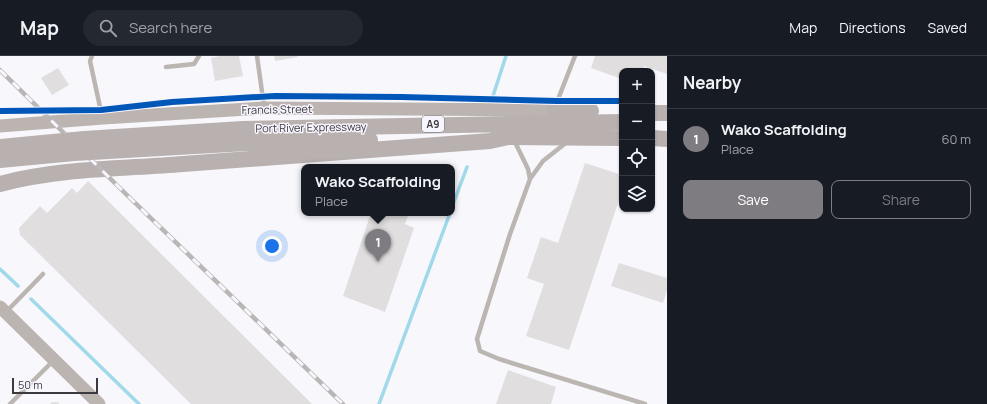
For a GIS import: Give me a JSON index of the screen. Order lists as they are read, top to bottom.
{
  "streets": {
    "highway": ["A9", "Port River Expressway"],
    "main road": ["Francis Street"]
  },
  "scale_bar": "50 m",
  "page": {
    "header": "Map",
    "search": "Search here",
    "nav": ["Map", "Directions", "Saved"],
    "heading": "Nearby",
    "map_buttons": ["+", "−"],
    "list": [
      {
        "mark": "1",
        "name": "Wako Scaffolding",
        "note": "Place",
        "value": "60 m"
      }
    ],
    "popup": ["Wako Scaffolding", "Place"],
    "buttons": ["Save", "Share"],
    "pins": "1",
    "scale": "50 m"
  }
}
